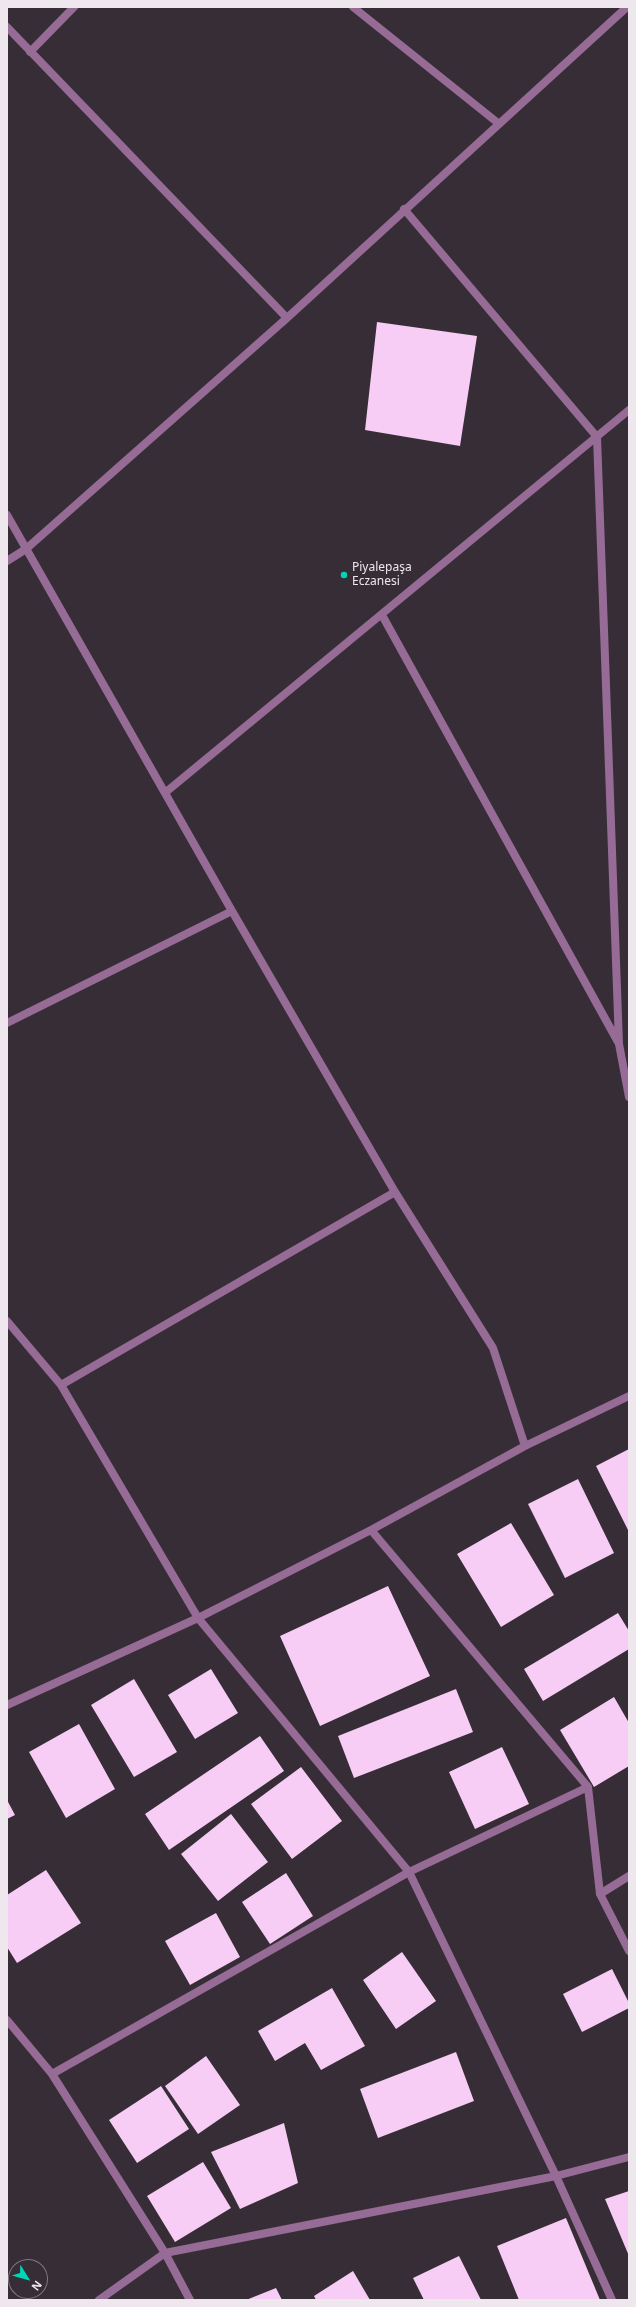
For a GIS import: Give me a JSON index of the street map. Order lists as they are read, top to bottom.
{
  "places": ["Piyalepaşa Eczanesi"],
  "north": "bottom right"
}
